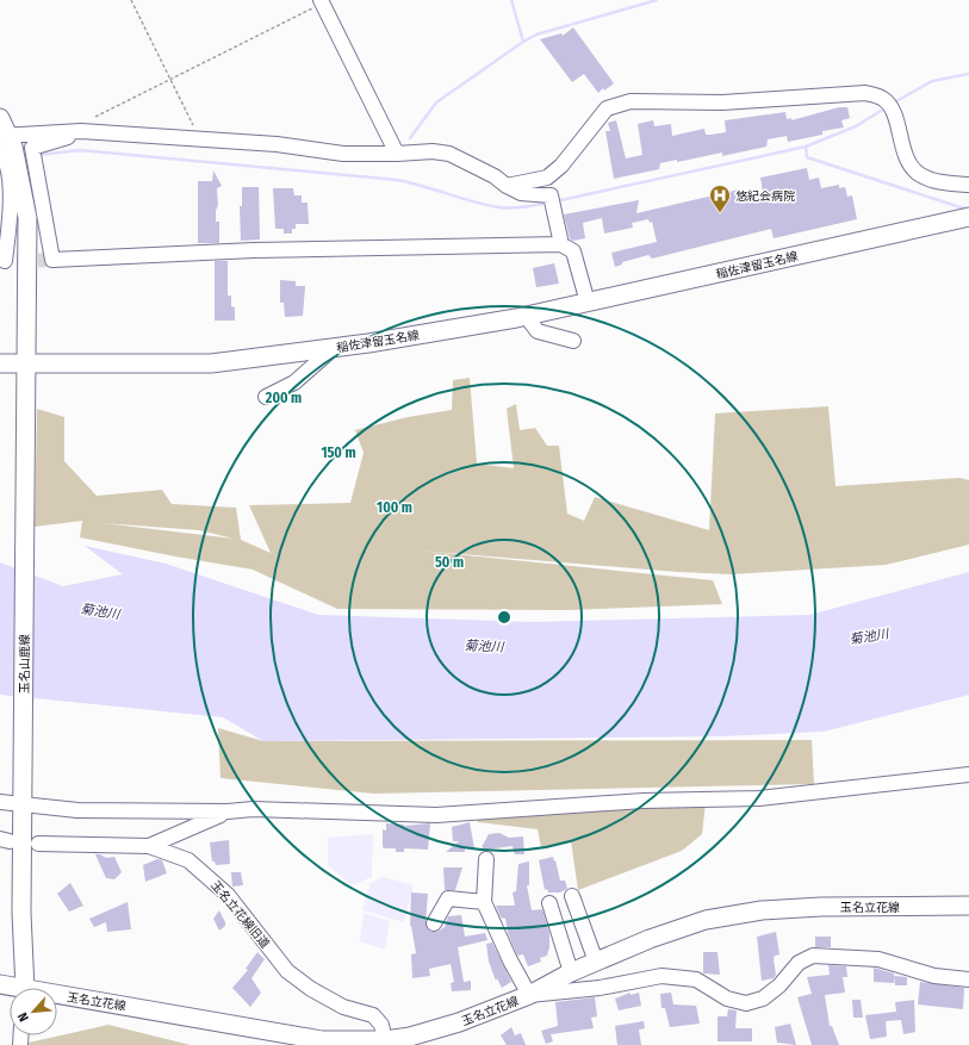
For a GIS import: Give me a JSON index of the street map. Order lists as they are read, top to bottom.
{
  "streets": {
    "main road": ["稲佐津留玉名線", "玉名山鹿線", "玉名立花線"],
    "street": ["玉名立花線旧道"]
  },
  "crossings": [
    ["稲佐津留玉名線", "玉名山鹿線"],
    ["玉名立花線", "玉名立花線旧道"]
  ],
  "water": ["菊池川"],
  "places": {
    "hospital": ["悠紀会病院"]
  },
  "north": "bottom left",
  "rings": [
    "200 m",
    "150 m",
    "100 m",
    "50 m"
  ]
}
